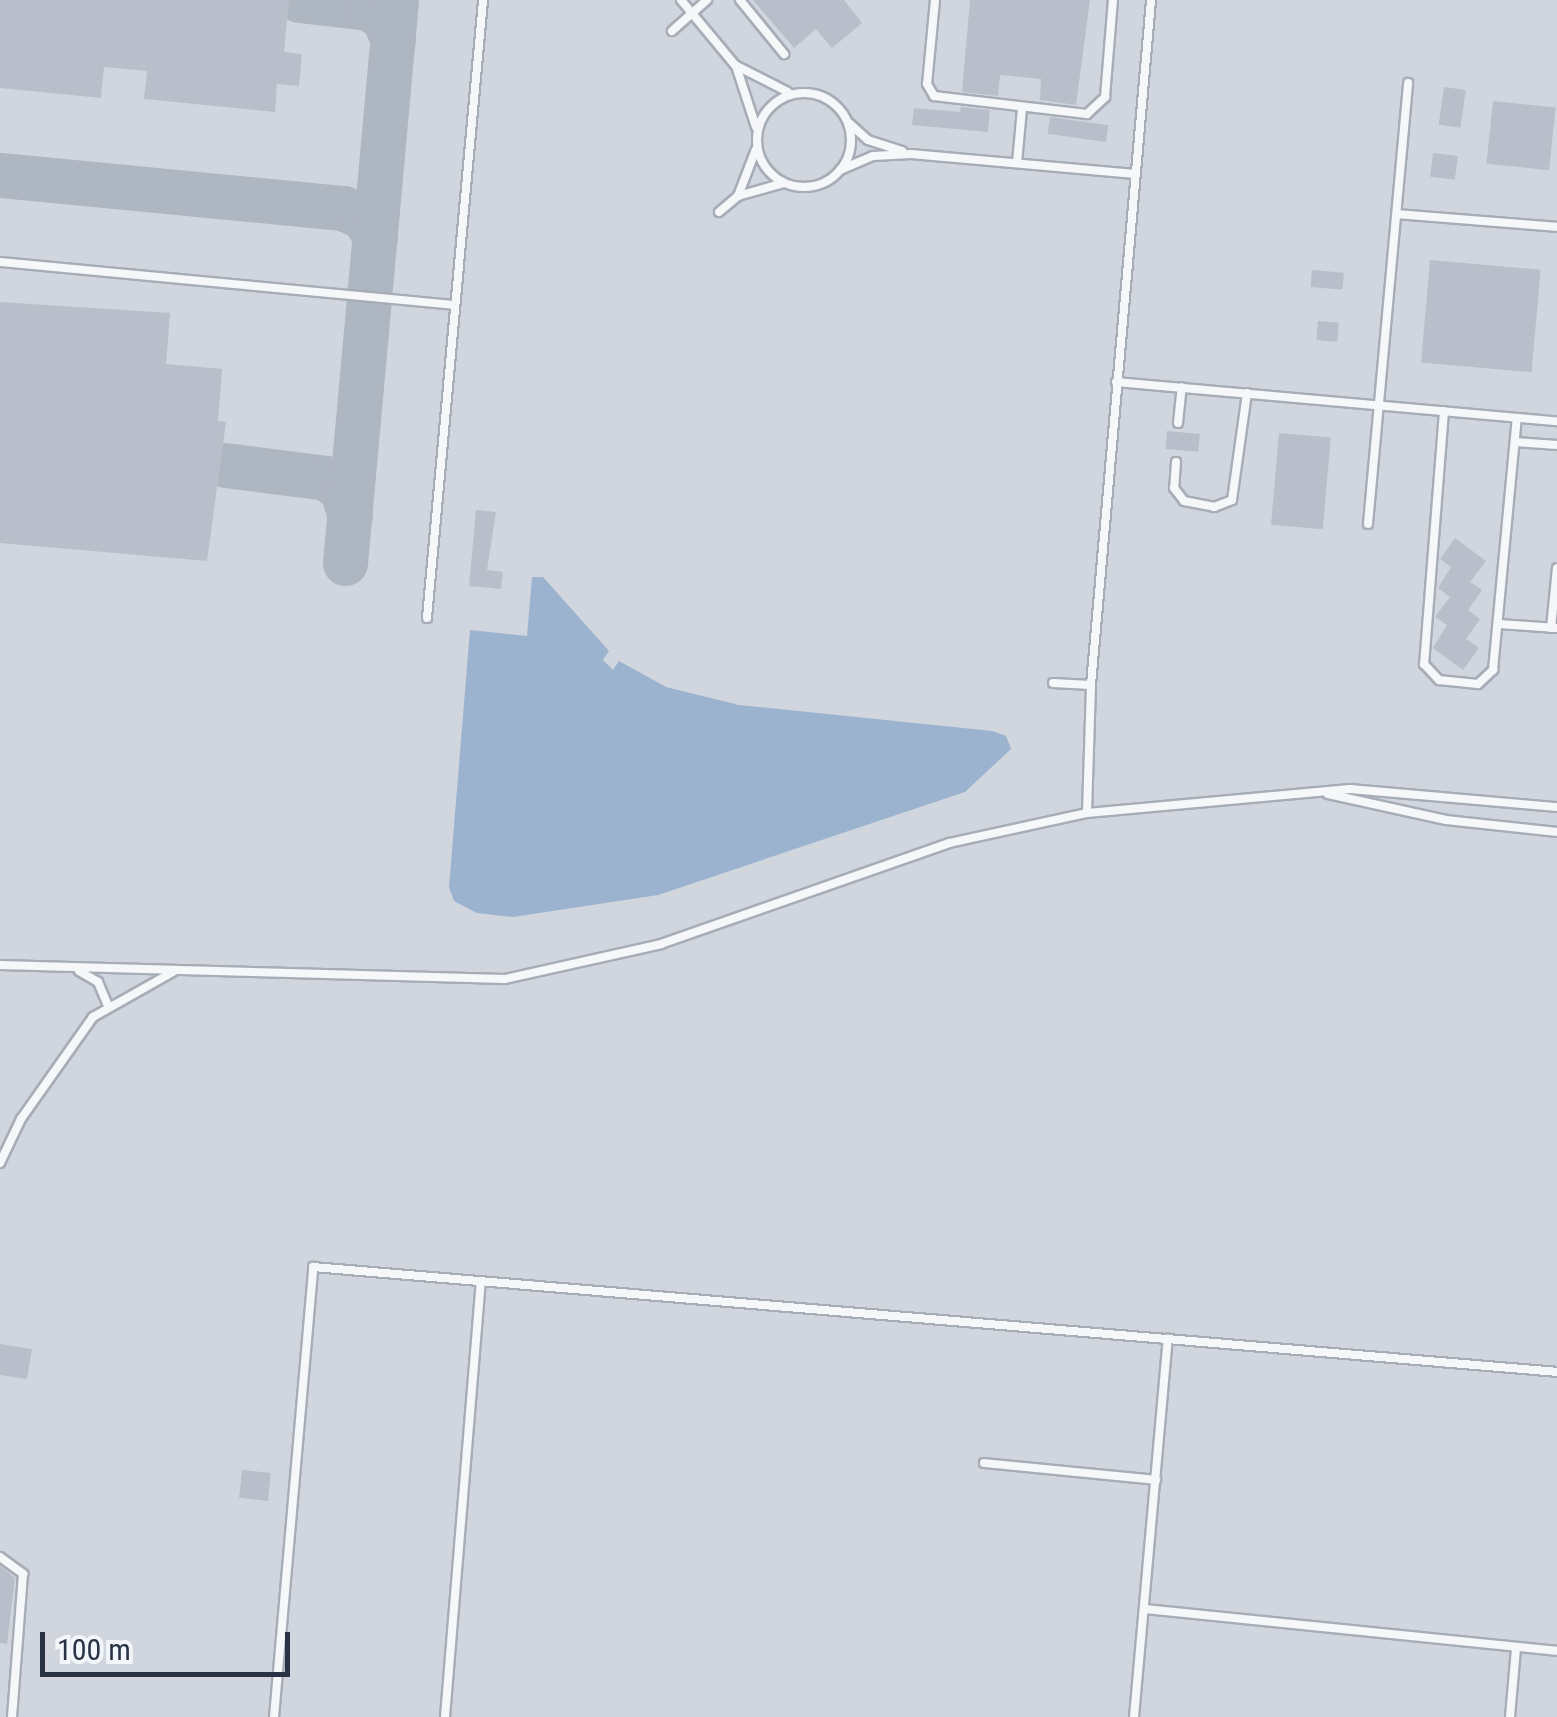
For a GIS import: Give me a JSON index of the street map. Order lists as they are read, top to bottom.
{
  "scale_bar": "100 m"
}
